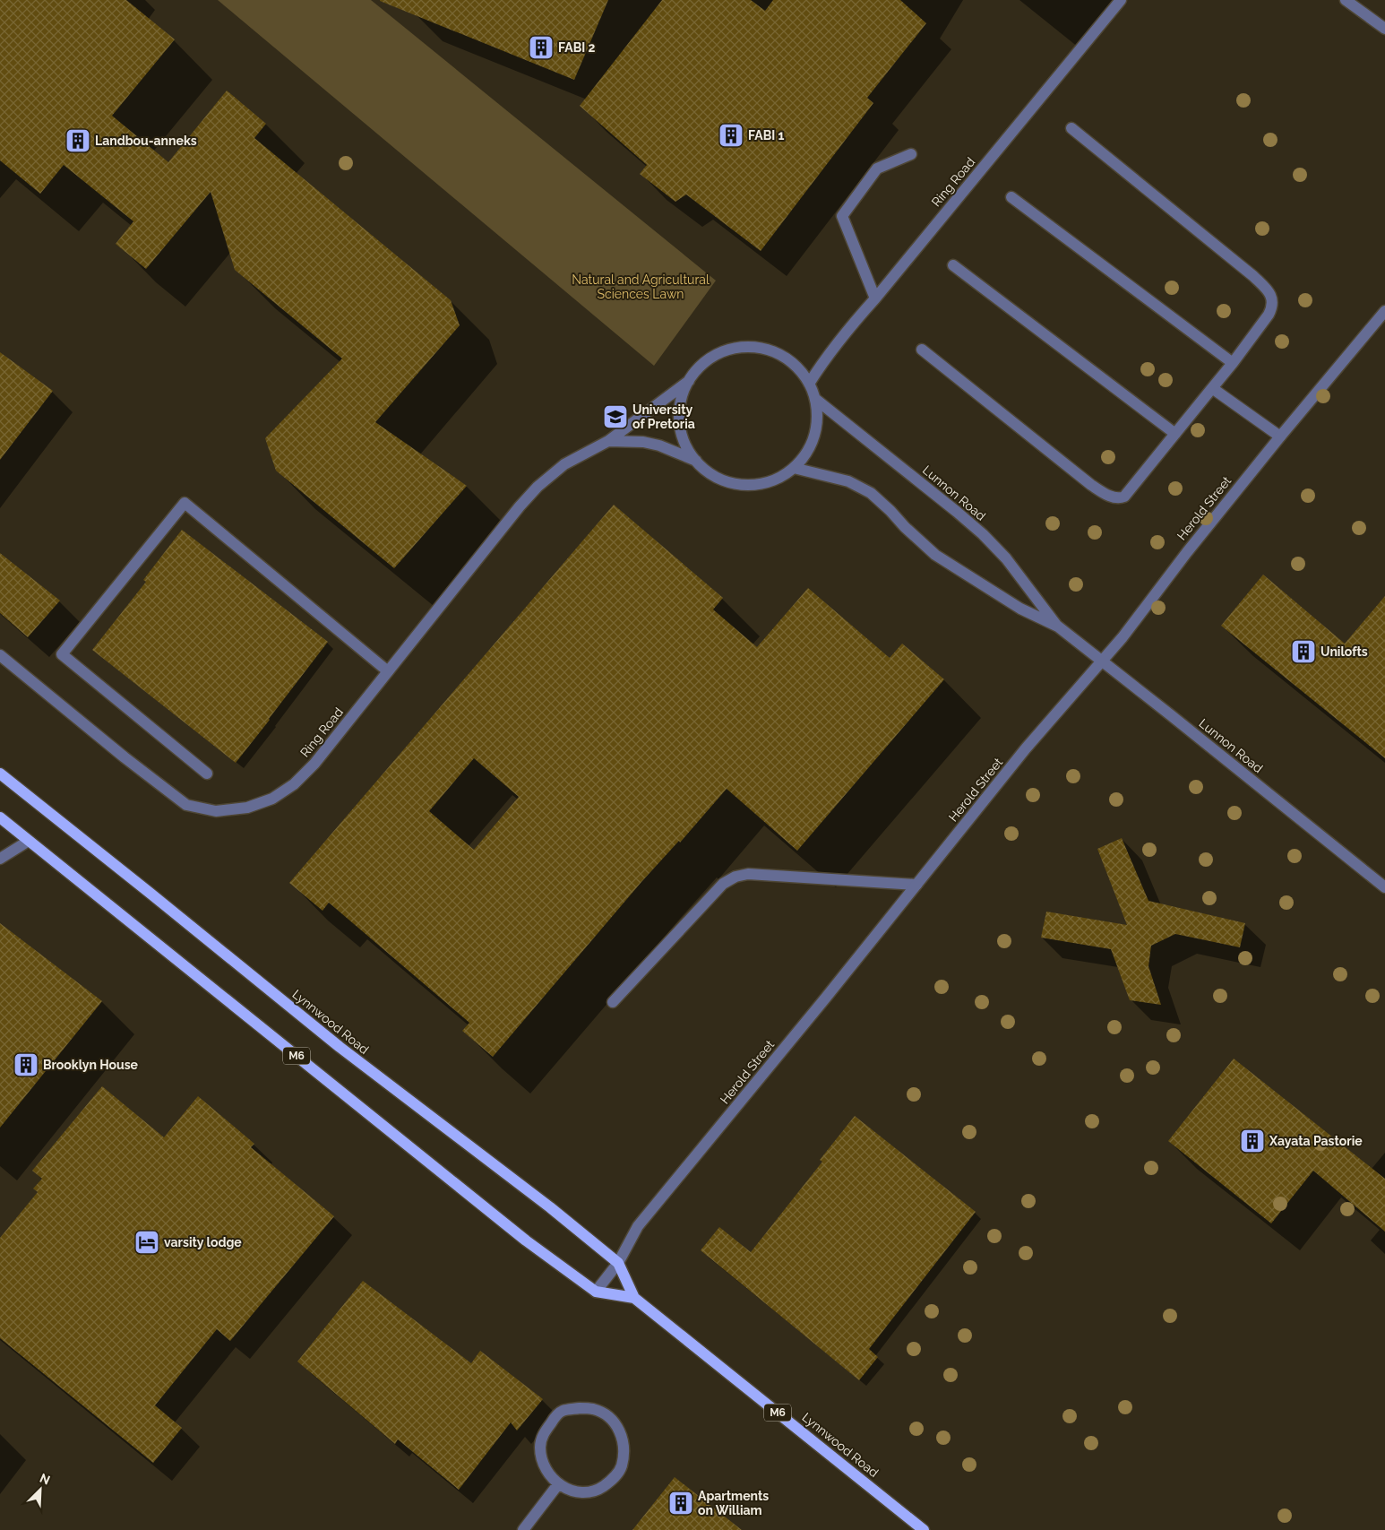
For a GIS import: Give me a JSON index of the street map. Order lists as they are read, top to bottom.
{
  "streets": {
    "main road": ["Lynnwood Road", "M6"],
    "street": ["Ring Road", "Lunnon Road", "Herold Street"]
  },
  "crossings": [
    ["Ring Road", "Lunnon Road"],
    ["Lunnon Road", "Herold Street"],
    ["Herold Street", "Lynnwood Road"]
  ],
  "parks": ["Natural and Agricultural Sciences Lawn"],
  "places": {
    "building": [
      "FABI 2",
      "FABI 1",
      "Landbou-anneks",
      "Unilofts",
      "Brooklyn House",
      "Xayata Pastorie",
      "Apartments on William"
    ],
    "school or university": ["University of Pretoria"],
    "hotel": ["varsity lodge"]
  },
  "north": "top right"
}
